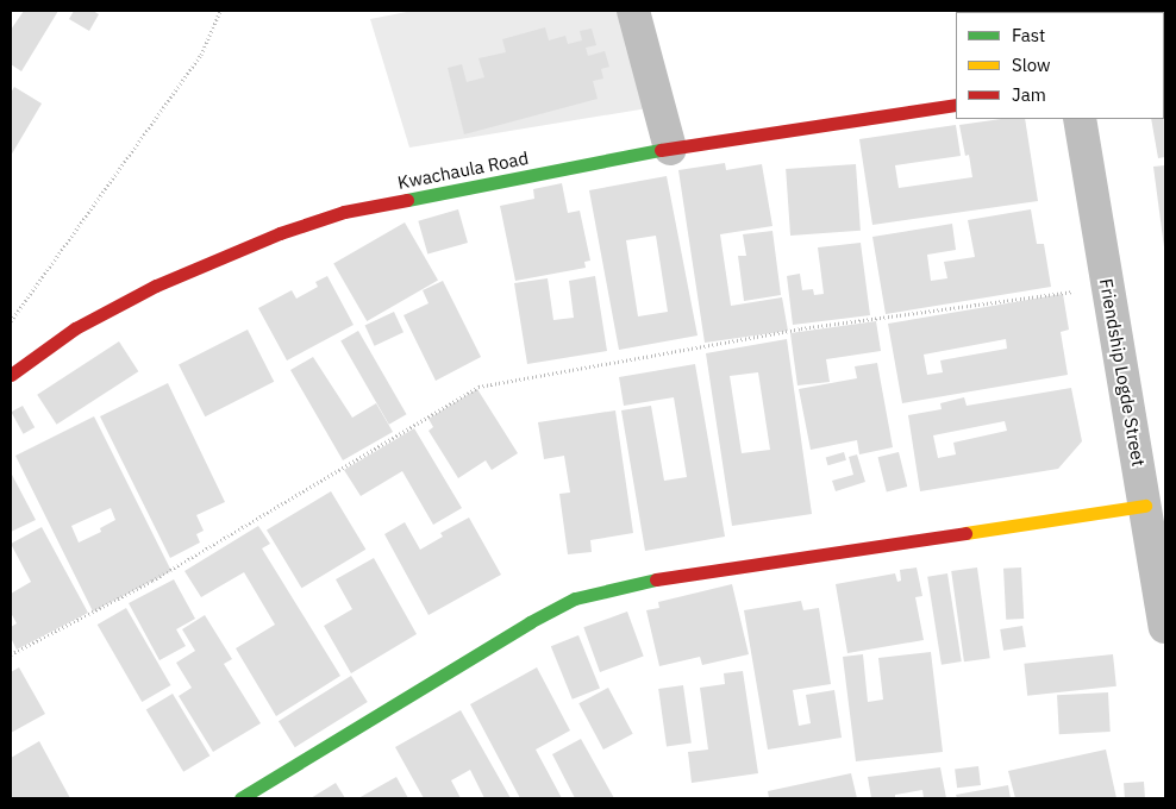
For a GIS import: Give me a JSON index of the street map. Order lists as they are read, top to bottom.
{
  "streets": {
    "street": ["Kwachaula Road", "Friendship Logde Street"]
  },
  "legend": ["Fast", "Slow", "Jam"]
}
